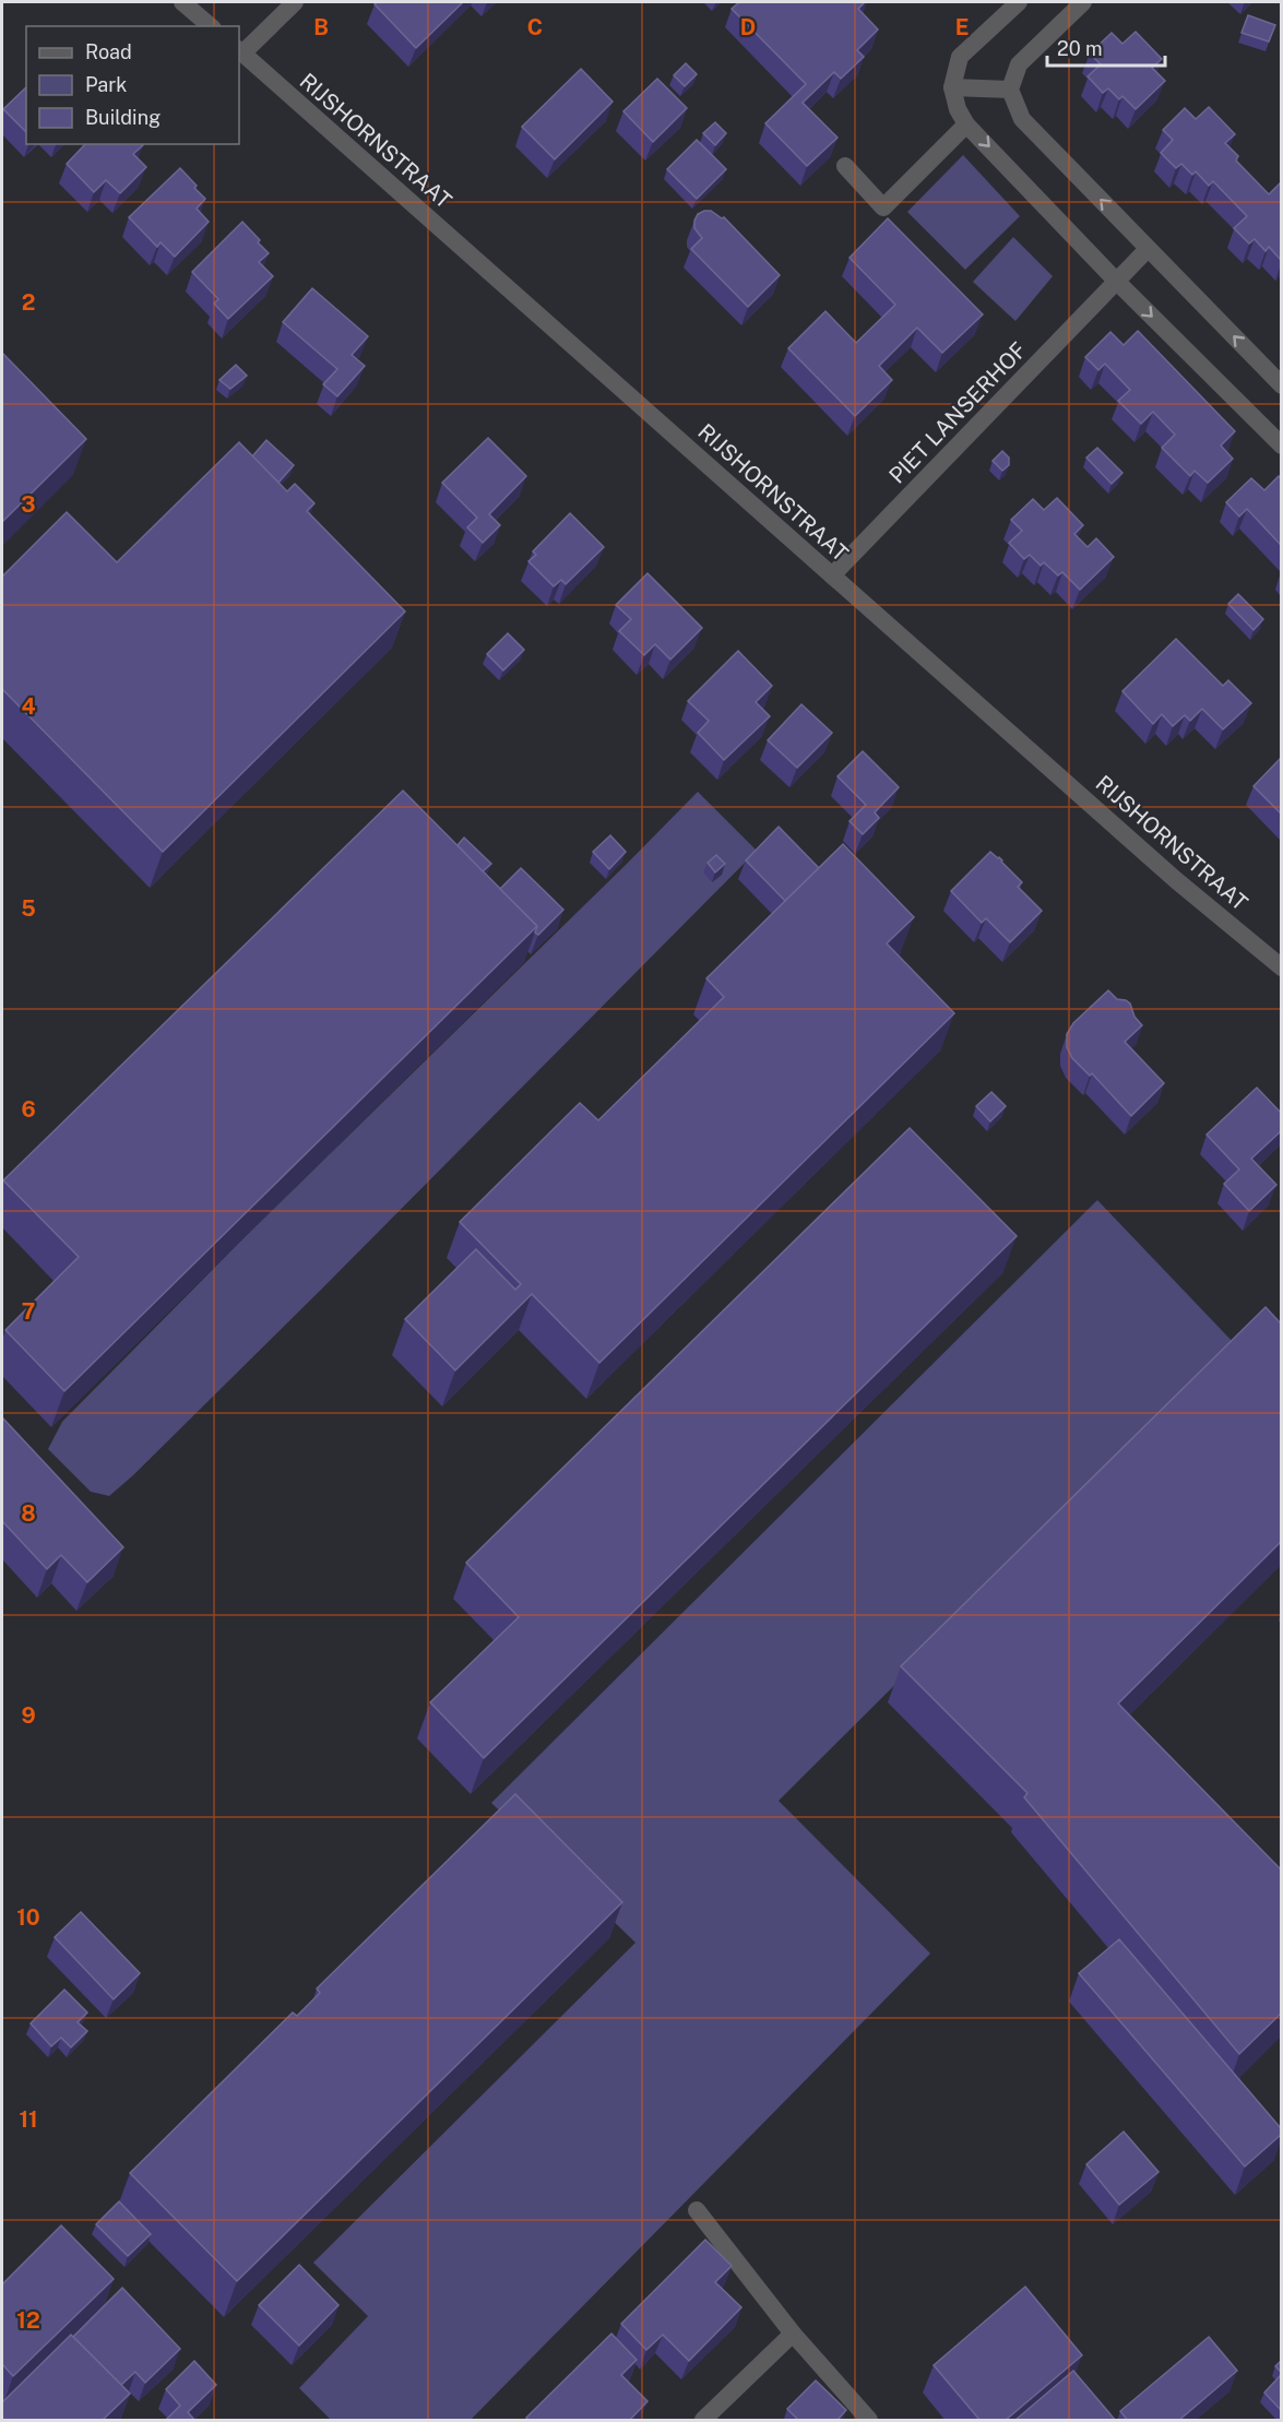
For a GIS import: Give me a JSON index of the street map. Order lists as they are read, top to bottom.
{
  "streets": {
    "street": ["RIJSHORNSTRAAT", "PIET LANSERHOF"]
  },
  "crossings": [
    ["RIJSHORNSTRAAT", "PIET LANSERHOF"]
  ],
  "legend": ["Road", "Park", "Building"],
  "scale_bar": "20 m",
  "grid": {
    "columns": [
      "B",
      "C",
      "D",
      "E"
    ],
    "rows": [
      "2",
      "3",
      "4",
      "5",
      "6",
      "7",
      "8",
      "9",
      "10",
      "11",
      "12"
    ]
  }
}
